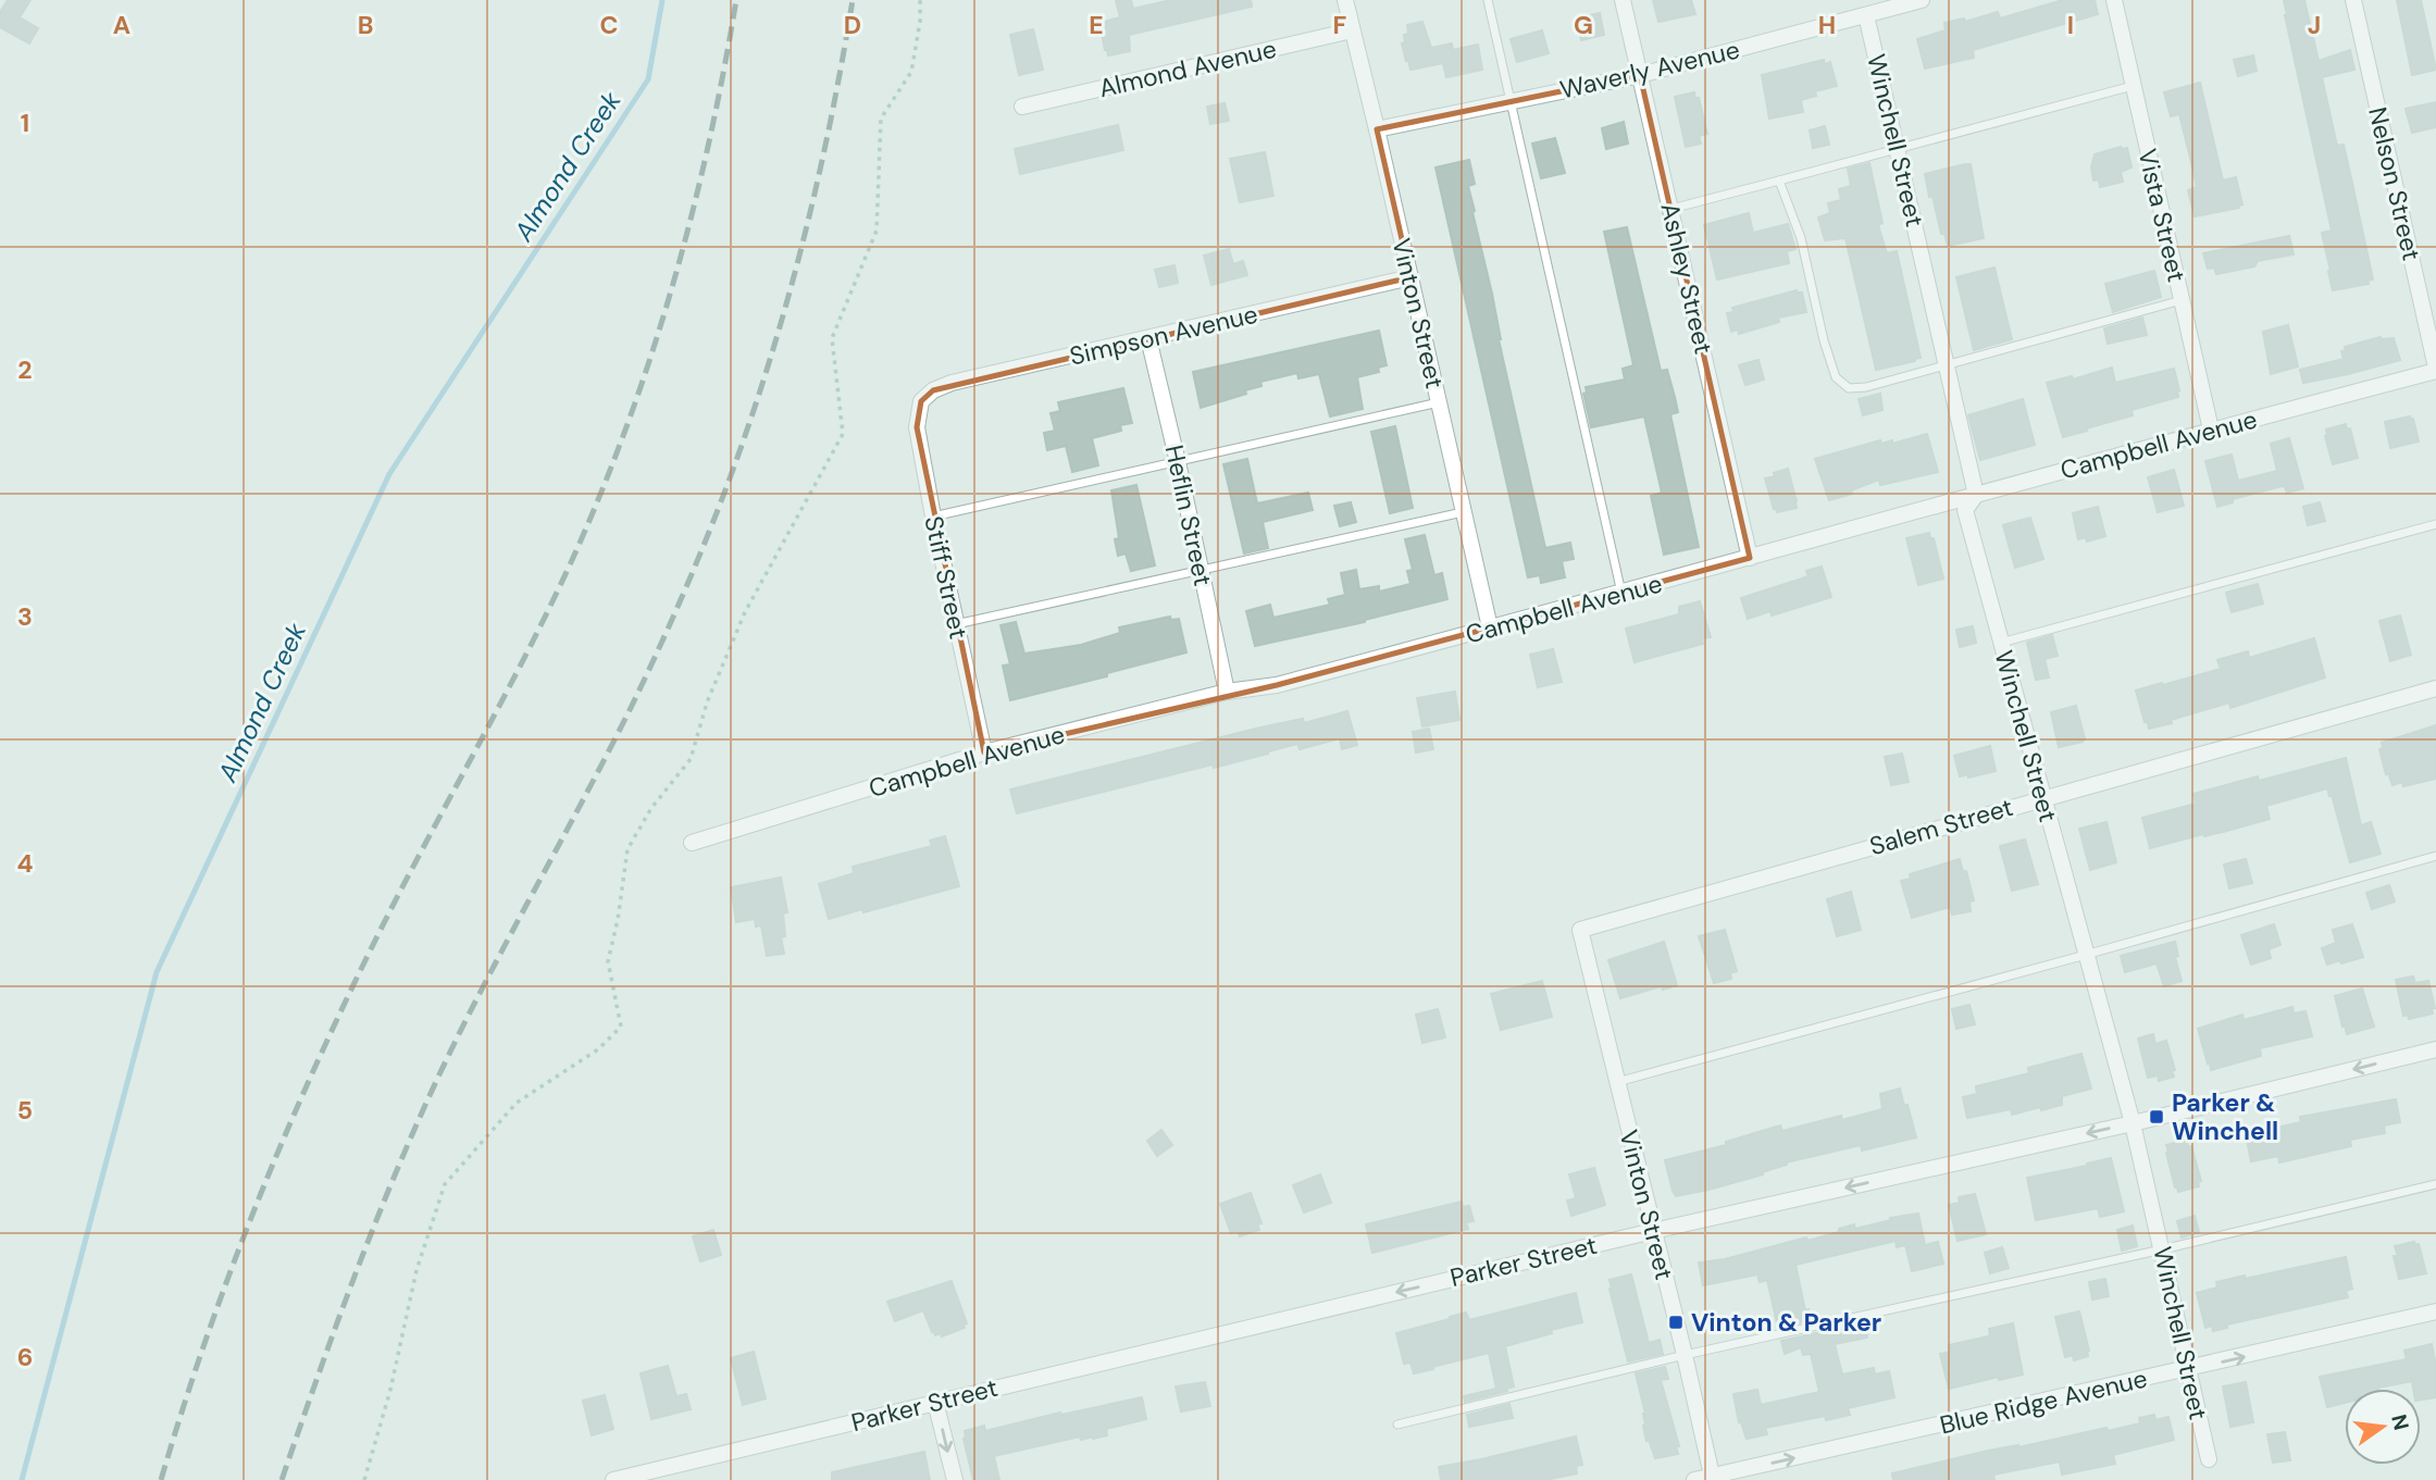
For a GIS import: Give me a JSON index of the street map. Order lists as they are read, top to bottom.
{
  "streets": {
    "street": [
      "Almond Avenue",
      "Waverly Avenue",
      "Winchell Street",
      "Nelson Street",
      "Vista Street",
      "Ashley Street",
      "Vinton Street",
      "Simpson Avenue",
      "Campbell Avenue",
      "Heflin Street",
      "Stiff Street",
      "Salem Street",
      "Parker Street",
      "Blue Ridge Avenue"
    ]
  },
  "crossings": [
    ["Almond Avenue", "Vinton Street"],
    ["Waverly Avenue", "Winchell Street"],
    ["Waverly Avenue", "Ashley Street"],
    ["Waverly Avenue", "Vinton Street"],
    ["Winchell Street", "Campbell Avenue"],
    ["Winchell Street", "Salem Street"],
    ["Winchell Street", "Parker Street"],
    ["Winchell Street", "Blue Ridge Avenue"],
    ["Nelson Street", "Campbell Avenue"],
    ["Vista Street", "Campbell Avenue"],
    ["Ashley Street", "Campbell Avenue"],
    ["Vinton Street", "Simpson Avenue"],
    ["Vinton Street", "Campbell Avenue"],
    ["Vinton Street", "Salem Street"],
    ["Vinton Street", "Parker Street"],
    ["Vinton Street", "Blue Ridge Avenue"],
    ["Simpson Avenue", "Heflin Street"],
    ["Simpson Avenue", "Stiff Street"],
    ["Campbell Avenue", "Heflin Street"],
    ["Campbell Avenue", "Stiff Street"]
  ],
  "one_way": ["Parker Street", "Blue Ridge Avenue"],
  "water": ["Almond Creek"],
  "places": {
    "transit": ["Parker & Winchell", "Vinton & Parker"]
  },
  "north": "right",
  "grid": {
    "columns": [
      "A",
      "B",
      "C",
      "D",
      "E",
      "F",
      "G",
      "H",
      "I",
      "J"
    ],
    "rows": [
      "1",
      "2",
      "3",
      "4",
      "5",
      "6"
    ]
  }
}
